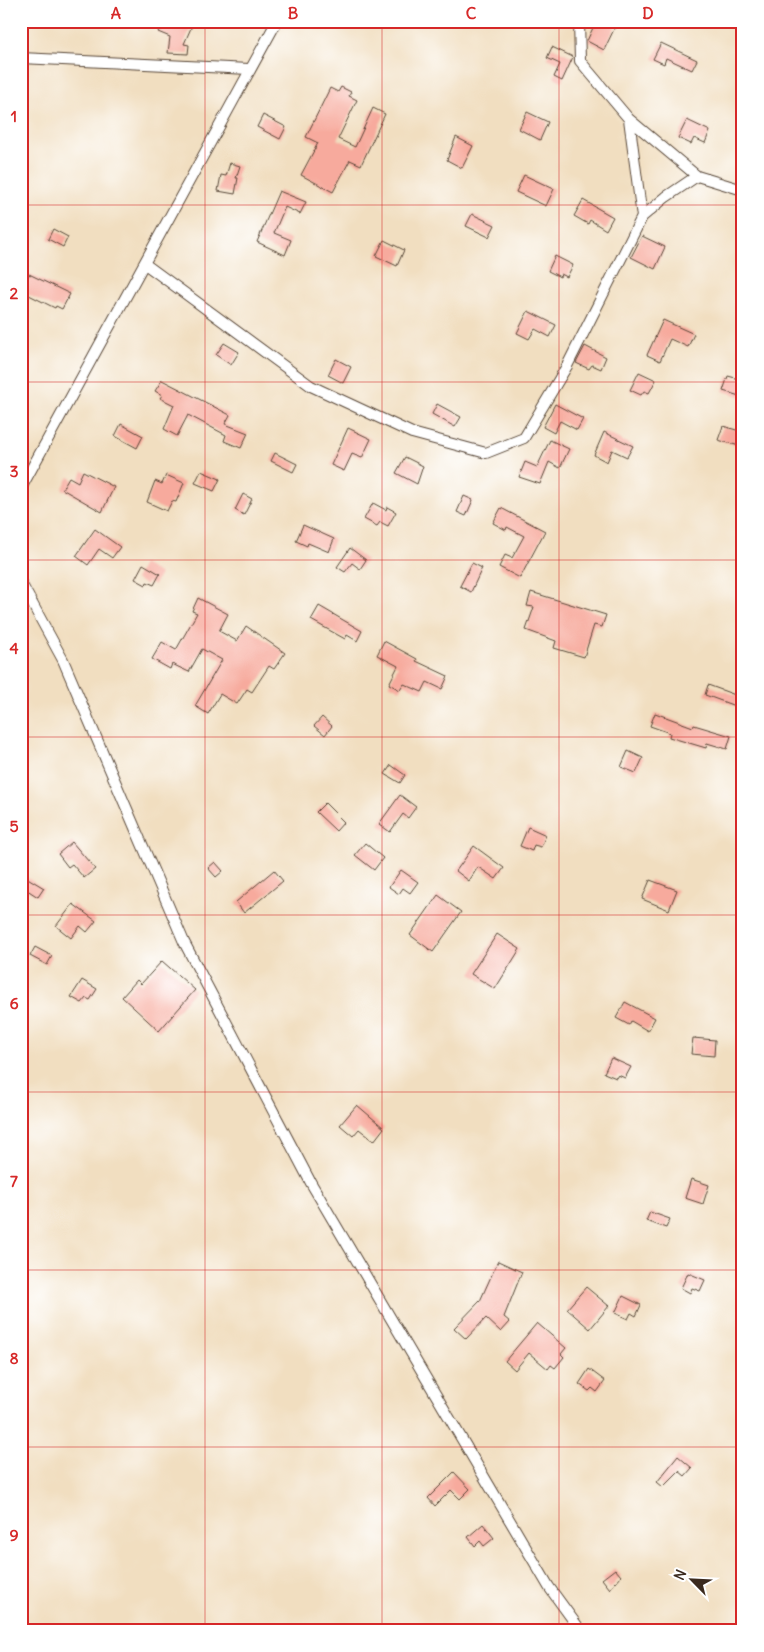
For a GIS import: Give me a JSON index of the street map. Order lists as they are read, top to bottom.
{
  "north": "top left",
  "grid": {
    "columns": [
      "A",
      "B",
      "C",
      "D"
    ],
    "rows": [
      "1",
      "2",
      "3",
      "4",
      "5",
      "6",
      "7",
      "8",
      "9"
    ]
  }
}
